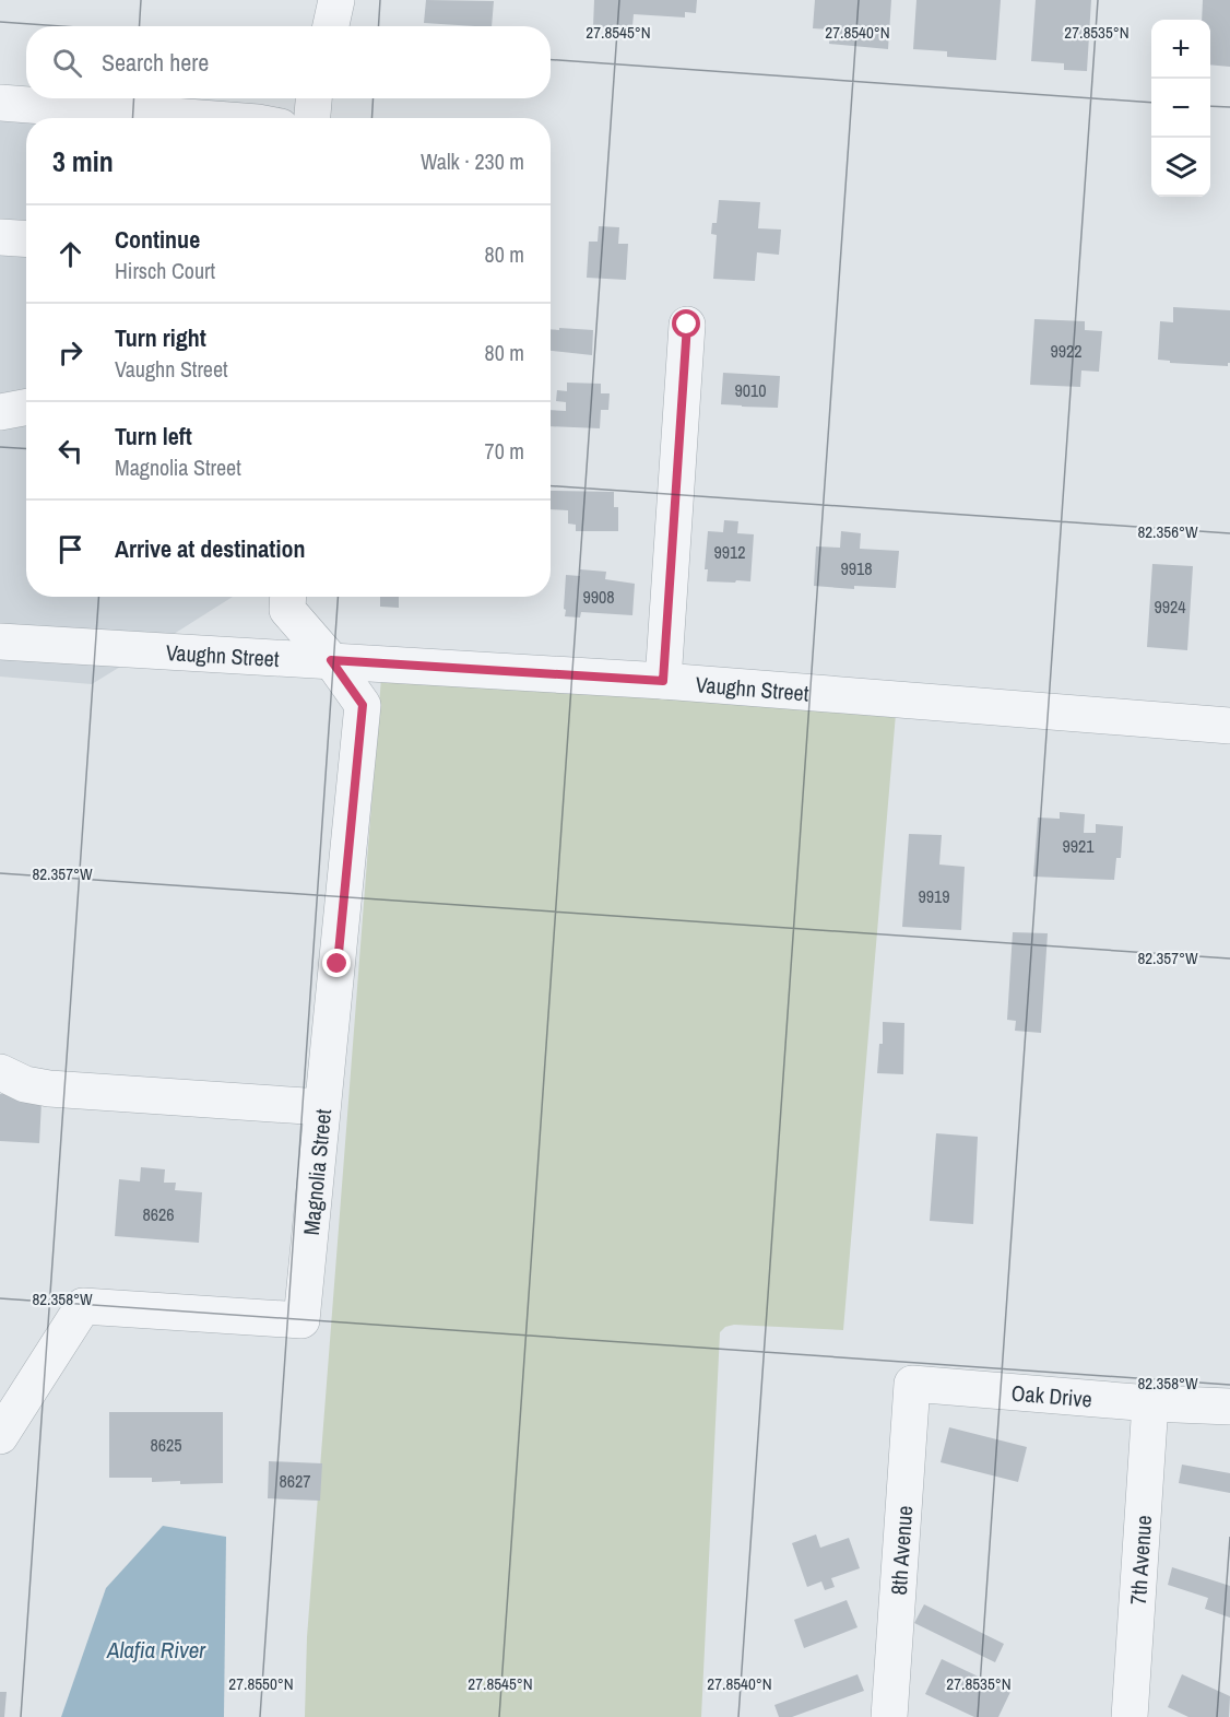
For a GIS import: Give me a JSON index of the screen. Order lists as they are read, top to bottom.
{
  "streets": {
    "street": [
      "Vaughn Street",
      "Magnolia Street",
      "Oak Drive",
      "8th Avenue",
      "7th Avenue"
    ]
  },
  "crossings": [
    ["Vaughn Street", "Magnolia Street"],
    ["Oak Drive", "8th Avenue"],
    ["Oak Drive", "7th Avenue"]
  ],
  "water": ["Alafia River"],
  "house_numbers": [
    "9922",
    "9010",
    "9912",
    "9918",
    "9908",
    "9924",
    "9921",
    "9919",
    "8626",
    "8625",
    "8627"
  ],
  "page": {
    "map_buttons": ["+", "−"],
    "search": "Search here",
    "heading": ["3 min", "Walk · 230 m"],
    "list": [
      ["Continue", "Hirsch Court", "80 m"],
      ["Turn right", "Vaughn Street", "80 m"],
      ["Turn left", "Magnolia Street", "70 m"],
      "Arrive at destination"
    ]
  },
  "coordinates": [
    "27.8545°N",
    "27.8540°N",
    "27.8535°N",
    "82.356°W",
    "82.357°W",
    "82.358°W",
    "27.8550°N"
  ]
}
